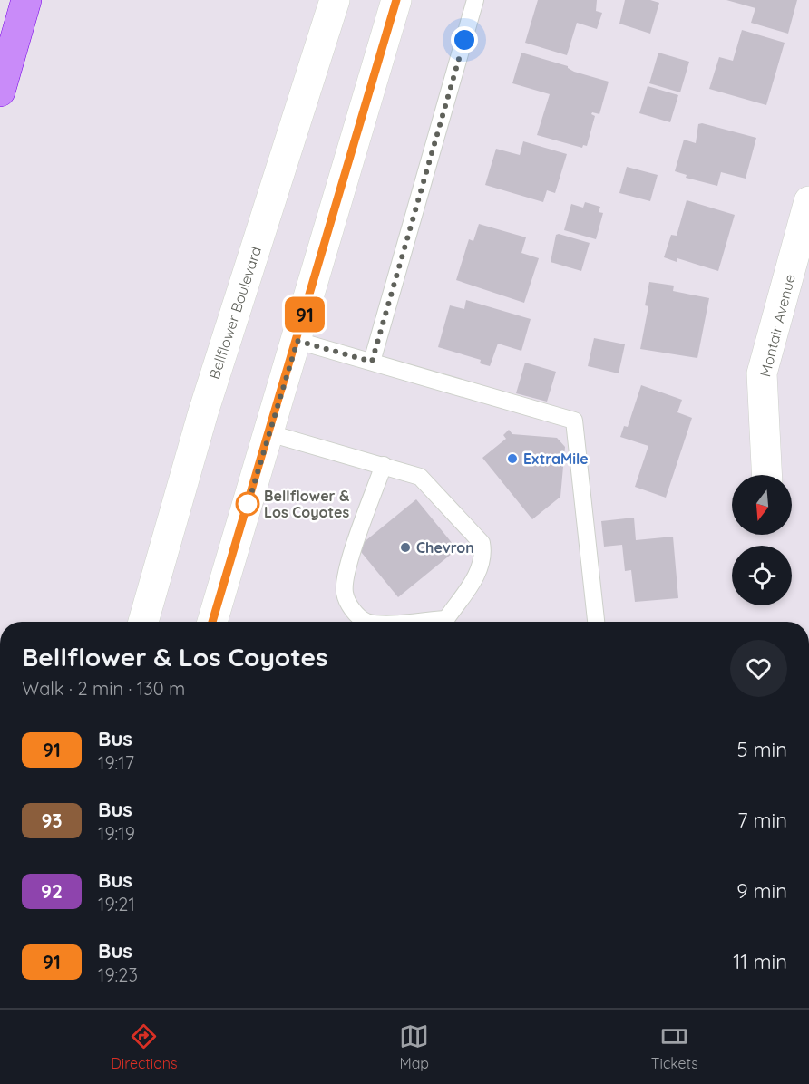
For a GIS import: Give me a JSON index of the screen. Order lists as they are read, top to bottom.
{
  "streets": {
    "main road": ["Bellflower Boulevard", "Montair Avenue"]
  },
  "places": ["ExtraMile", "Bellflower & Los Coyotes", "Chevron"],
  "lines": ["bus line 91"],
  "north": "bottom",
  "page": {
    "on_map": "91",
    "heading": ["Bellflower & Los Coyotes", "Walk · 2 min · 130 m"],
    "list": [
      {
        "mark": "91",
        "name": "Bus",
        "note": "19:17",
        "value": "5 min"
      },
      {
        "mark": "93",
        "name": "Bus",
        "note": "19:19",
        "value": "7 min"
      },
      {
        "mark": "92",
        "name": "Bus",
        "note": "19:21",
        "value": "9 min"
      },
      {
        "mark": "91",
        "name": "Bus",
        "note": "19:23",
        "value": "11 min"
      }
    ],
    "tabs": ["Directions", "Map", "Tickets"]
  }
}
